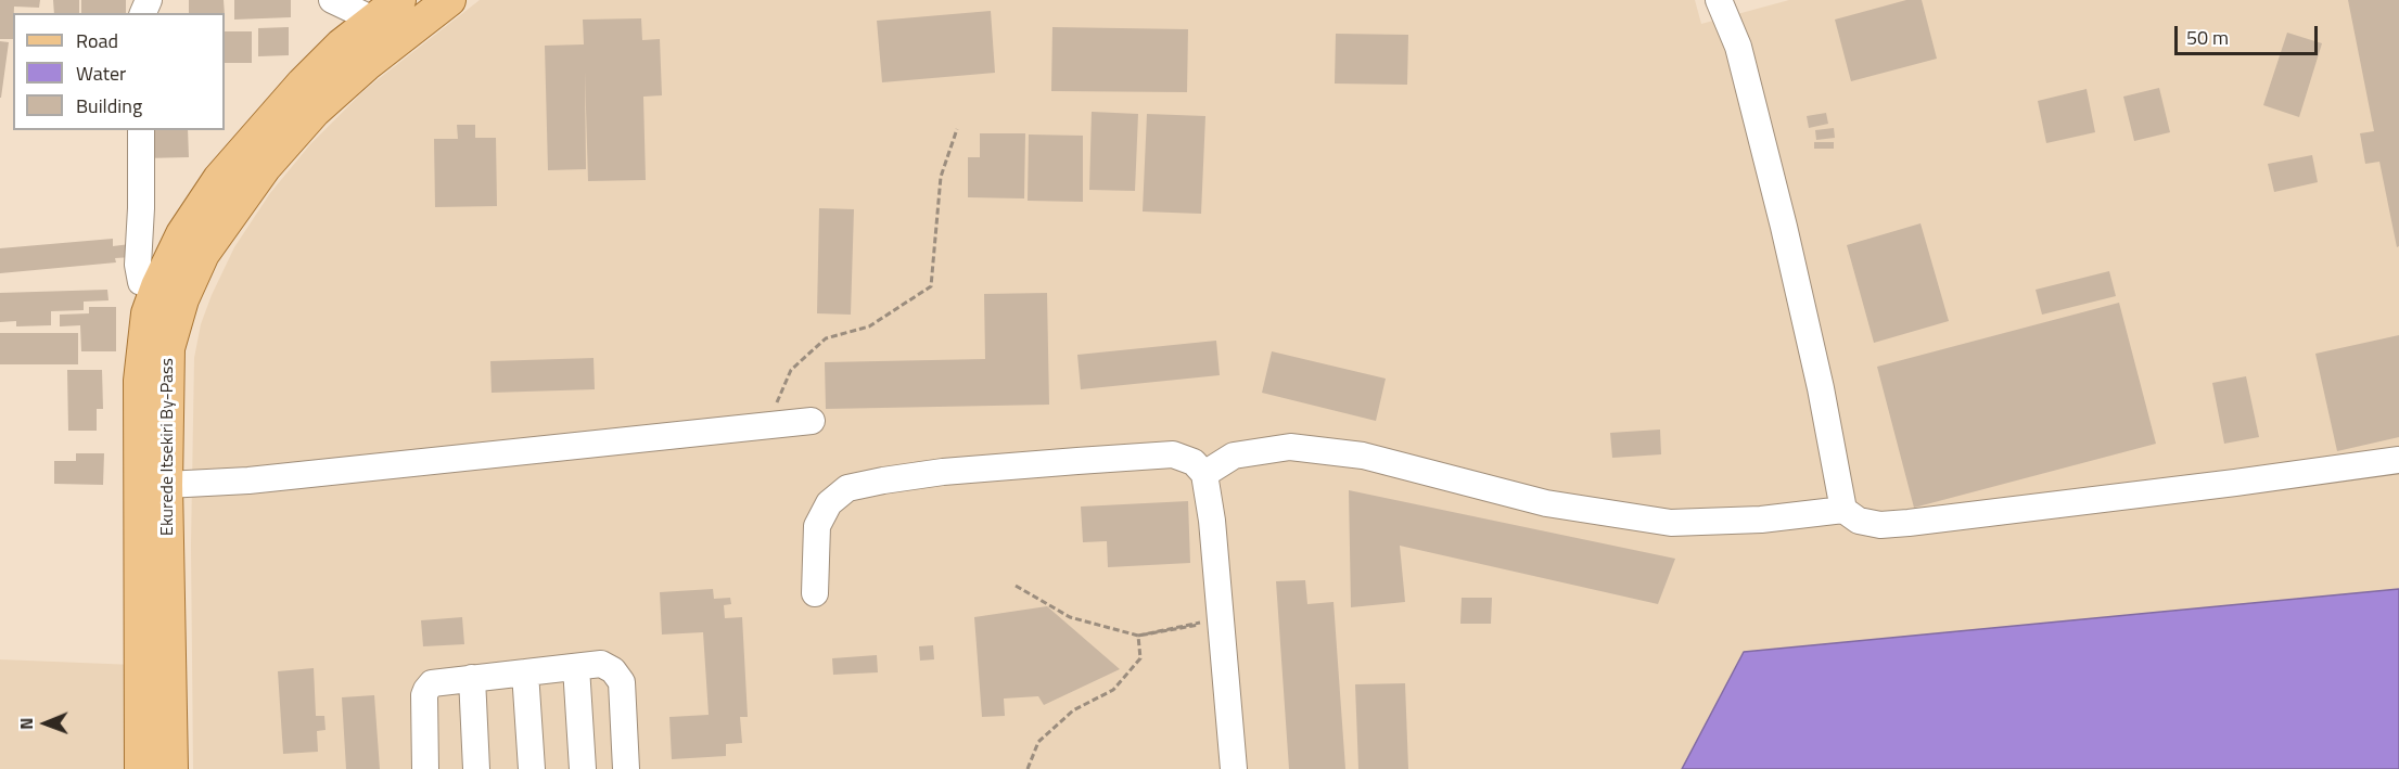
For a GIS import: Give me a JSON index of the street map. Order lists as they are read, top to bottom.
{
  "streets": {
    "main road": ["Ekurede Itsekiri By-Pass"]
  },
  "legend": ["Road", "Water", "Building"],
  "scale_bar": "50 m",
  "north": "left"
}
